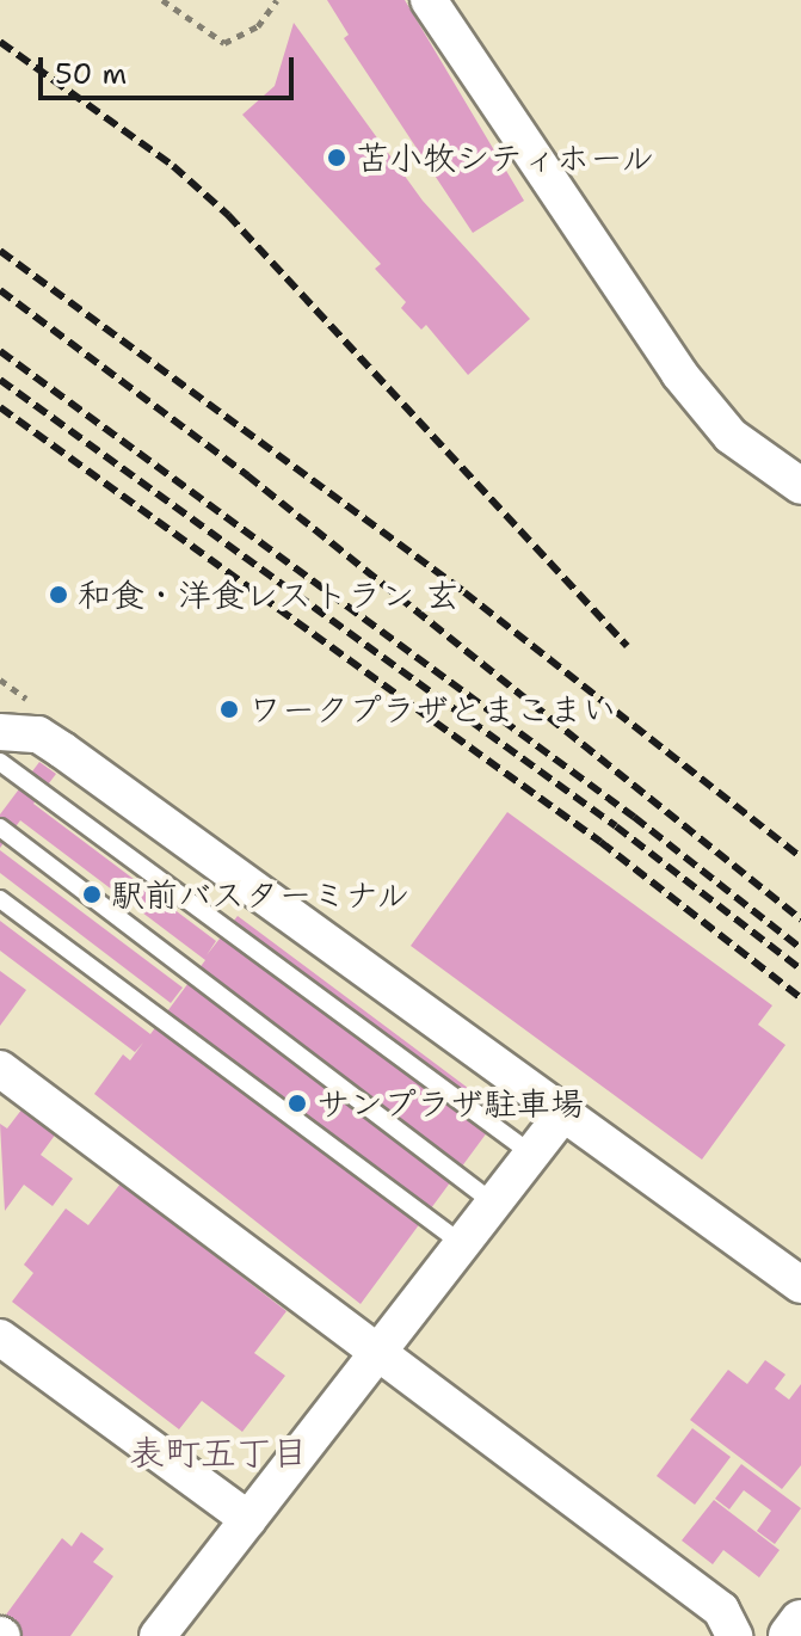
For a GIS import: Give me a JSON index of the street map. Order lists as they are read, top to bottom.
{
  "districts": ["表町五丁目"],
  "places": [
    "苫小牧シティホール",
    "和食・洋食レストラン 玄",
    "ワークプラザとまこまい",
    "駅前バスターミナル",
    "サンプラザ駐車場"
  ],
  "scale_bar": "50 m"
}
